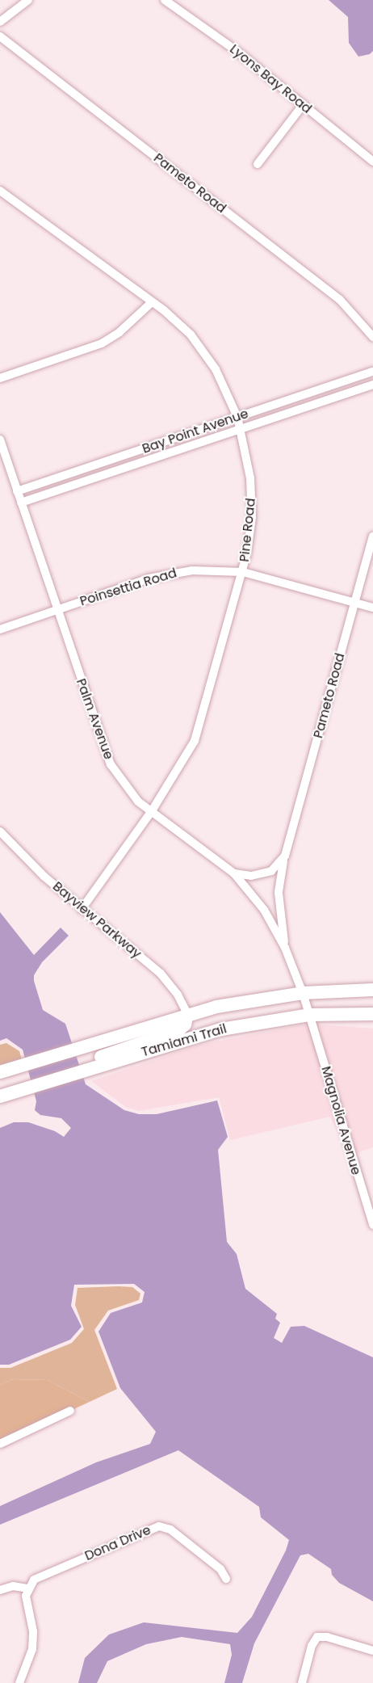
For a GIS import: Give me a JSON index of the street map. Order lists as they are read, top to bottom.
{
  "streets": {
    "main road": ["Tamiami Trail"],
    "street": [
      "Lyons Bay Road",
      "Pameto Road",
      "Bay Point Avenue",
      "Pine Road",
      "Poinsettia Road",
      "Palm Avenue",
      "Bayview Parkway",
      "Magnolia Avenue",
      "Dona Drive"
    ]
  },
  "crossings": [
    ["Pameto Road", "Poinsettia Road"],
    ["Pameto Road", "Palm Avenue"],
    ["Bay Point Avenue", "Pine Road"],
    ["Bay Point Avenue", "Palm Avenue"],
    ["Pine Road", "Poinsettia Road"],
    ["Pine Road", "Palm Avenue"],
    ["Pine Road", "Bayview Parkway"],
    ["Poinsettia Road", "Palm Avenue"],
    ["Palm Avenue", "Tamiami Trail"],
    ["Palm Avenue", "Magnolia Avenue"],
    ["Bayview Parkway", "Tamiami Trail"],
    ["Tamiami Trail", "Magnolia Avenue"]
  ]
}
